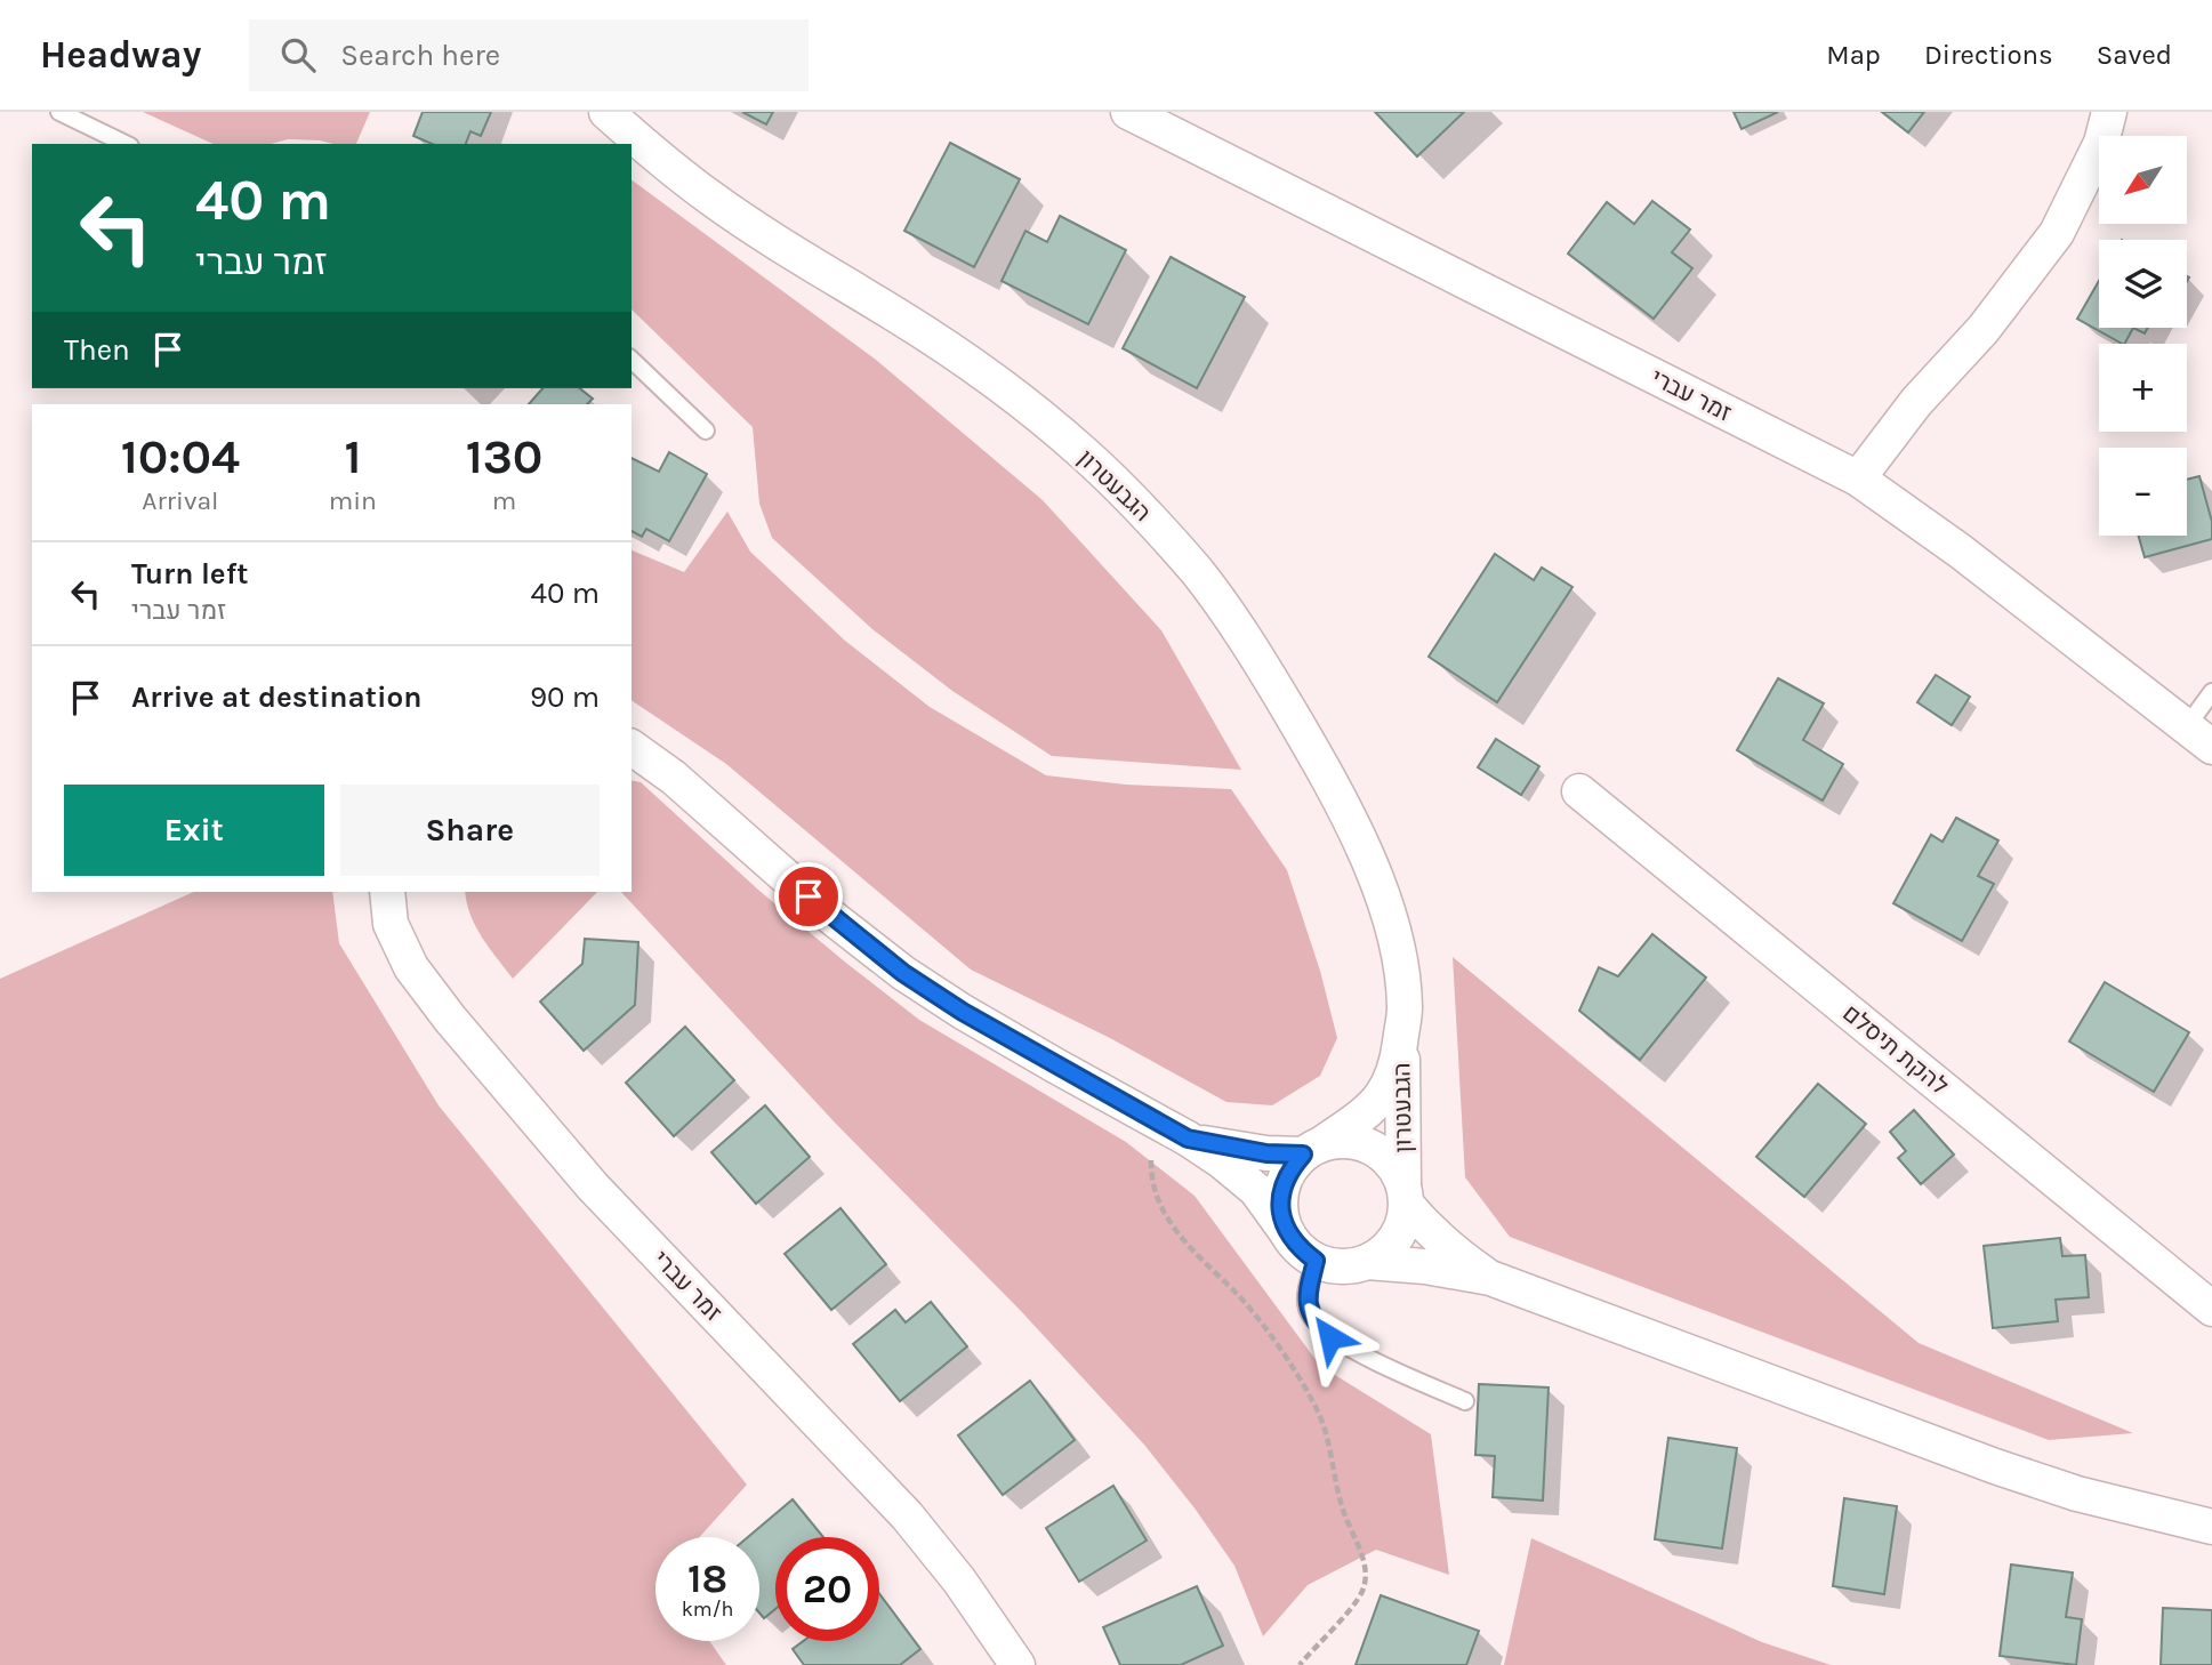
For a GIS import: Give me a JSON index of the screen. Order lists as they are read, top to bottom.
{
  "streets": {
    "street": ["זמר עברי", "הגבעטרון", "להקת תיסלם"]
  },
  "north": "bottom left",
  "page": {
    "header": "Headway",
    "search": "Search here",
    "nav": ["Map", "Directions", "Saved"],
    "map_buttons": ["+", "−"],
    "turn": ["40 m", "זמר עברי"],
    "then": "Then",
    "eta": [
      "10:04",
      "Arrival",
      "1",
      "min",
      "130",
      "m"
    ],
    "list": [
      {
        "name": "Turn left",
        "note": "זמר עברי",
        "value": "40 m"
      },
      {
        "name": "Arrive at destination",
        "value": "90 m"
      }
    ],
    "buttons": ["Exit", "Share"],
    "speed": "18 km/h",
    "limit": "20"
  }
}
